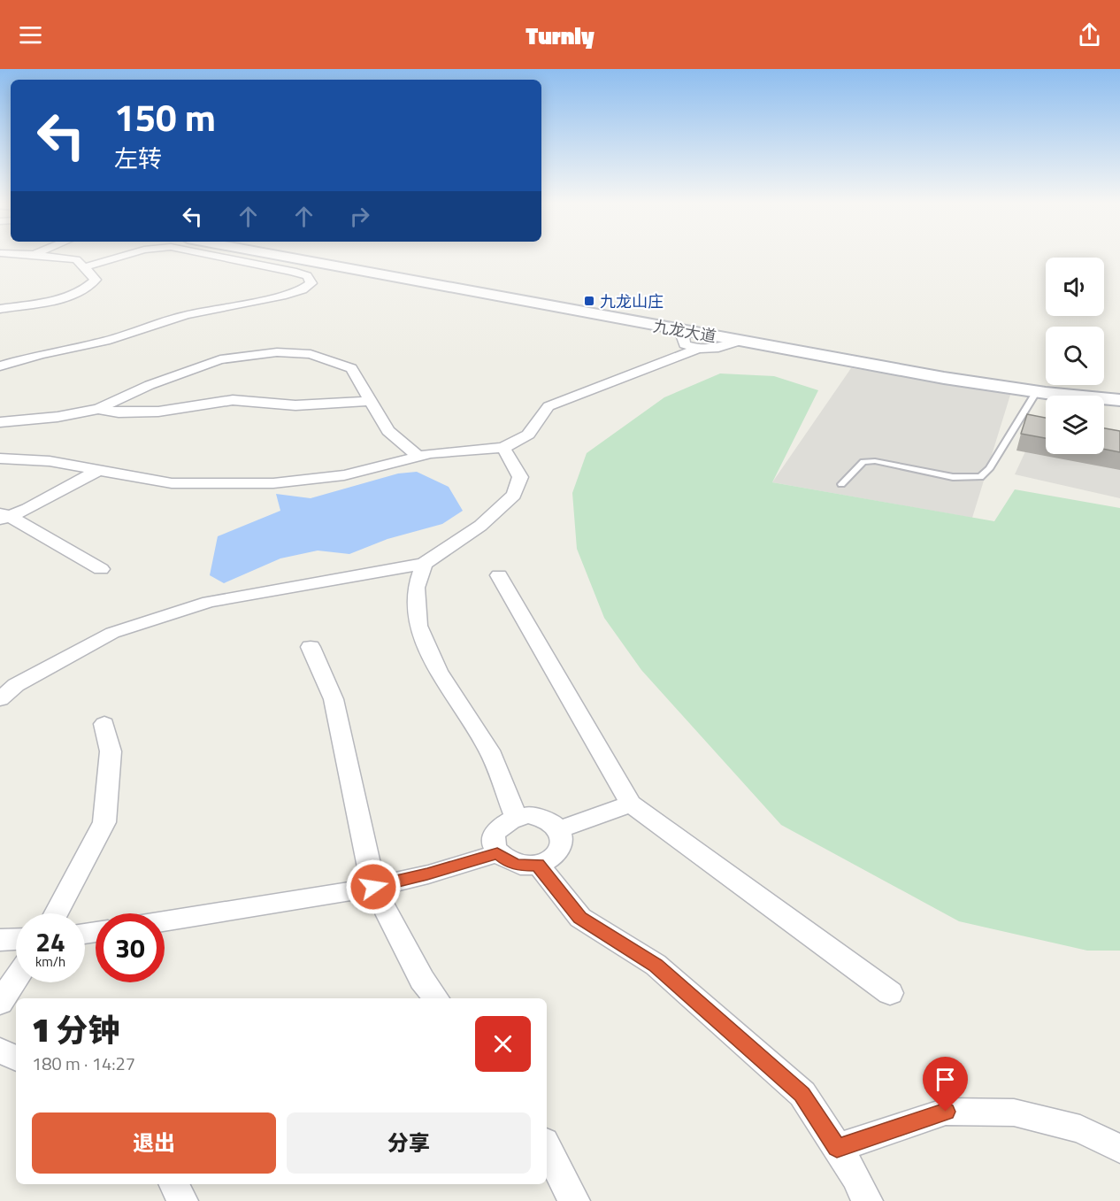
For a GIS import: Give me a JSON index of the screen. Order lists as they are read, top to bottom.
{
  "streets": {
    "main road": ["九龙大道"]
  },
  "places": {
    "transit": ["九龙山庄"]
  },
  "page": {
    "header": "Turnly",
    "turn": ["150 m", "左转"],
    "speed": "24 km/h",
    "limit": "30",
    "heading": ["1 分钟", "180 m · 14:27"],
    "buttons": ["退出", "分享"]
  }
}
